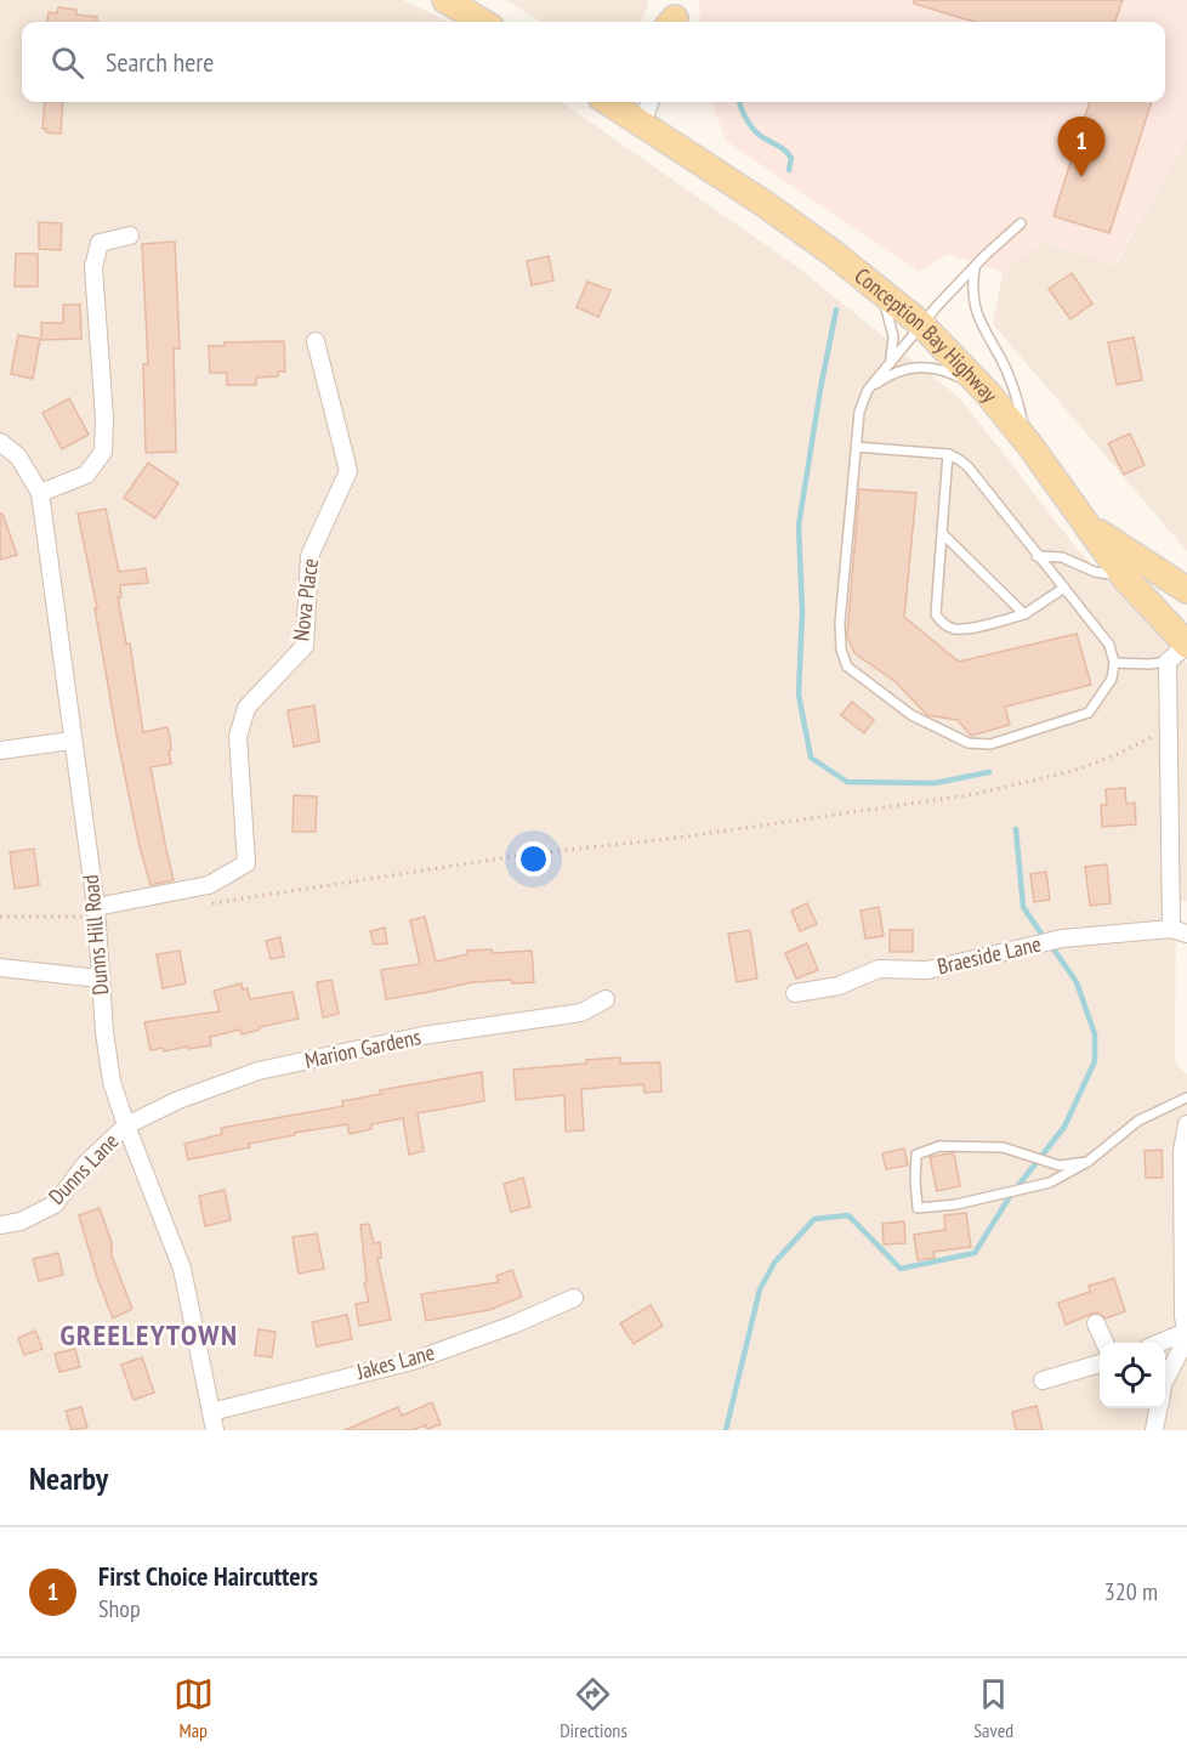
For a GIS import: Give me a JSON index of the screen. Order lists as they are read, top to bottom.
{
  "streets": {
    "main road": ["Conception Bay Highway"],
    "street": [
      "Nova Place",
      "Dunns Hill Road",
      "Braeside Lane",
      "Marion Gardens",
      "Dunns Lane",
      "Jakes Lane"
    ]
  },
  "crossings": [
    ["Nova Place", "Dunns Hill Road"],
    ["Dunns Hill Road", "Marion Gardens"],
    ["Dunns Hill Road", "Dunns Lane"],
    ["Dunns Hill Road", "Jakes Lane"],
    ["Marion Gardens", "Dunns Lane"]
  ],
  "districts": ["GREELEYTOWN"],
  "page": {
    "search": "Search here",
    "pins": "1",
    "heading": "Nearby",
    "list": [
      {
        "mark": "1",
        "name": "First Choice Haircutters",
        "note": "Shop",
        "value": "320 m"
      }
    ],
    "nav": ["Map", "Directions", "Saved"]
  }
}
